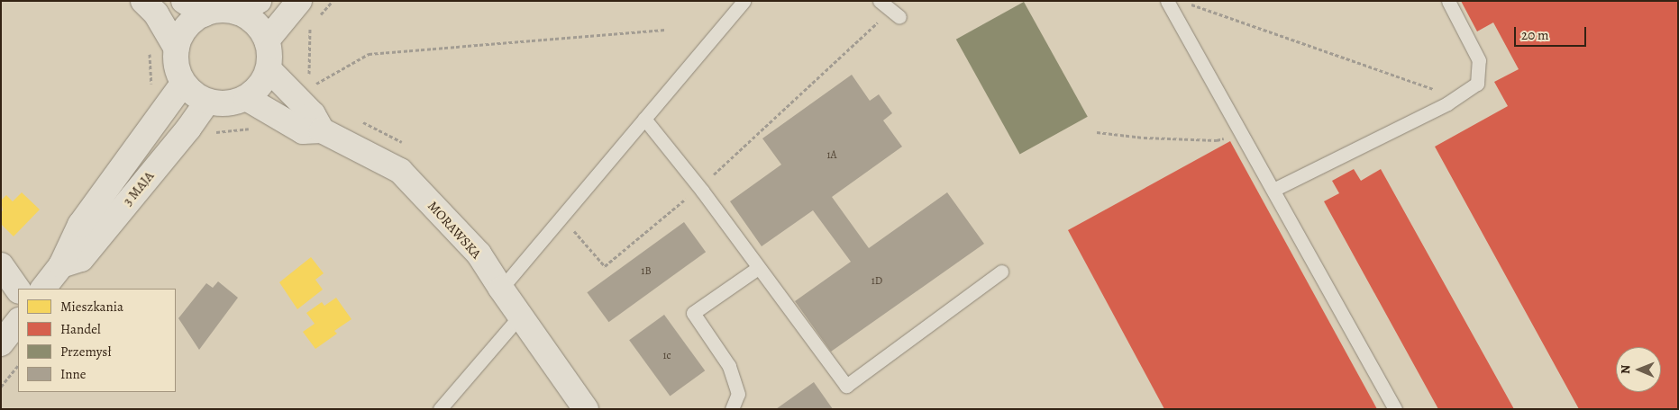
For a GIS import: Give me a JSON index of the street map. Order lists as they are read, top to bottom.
{
  "streets": {
    "main road": ["3 MAJA", "MORAWSKA"]
  },
  "crossings": [
    ["3 MAJA", "MORAWSKA"]
  ],
  "house_numbers": [
    "1A",
    "1B",
    "1D",
    "1c"
  ],
  "legend": [
    "Mieszkania",
    "Handel",
    "Przemysł",
    "Inne"
  ],
  "scale_bar": "20 m",
  "north": "left"
}
